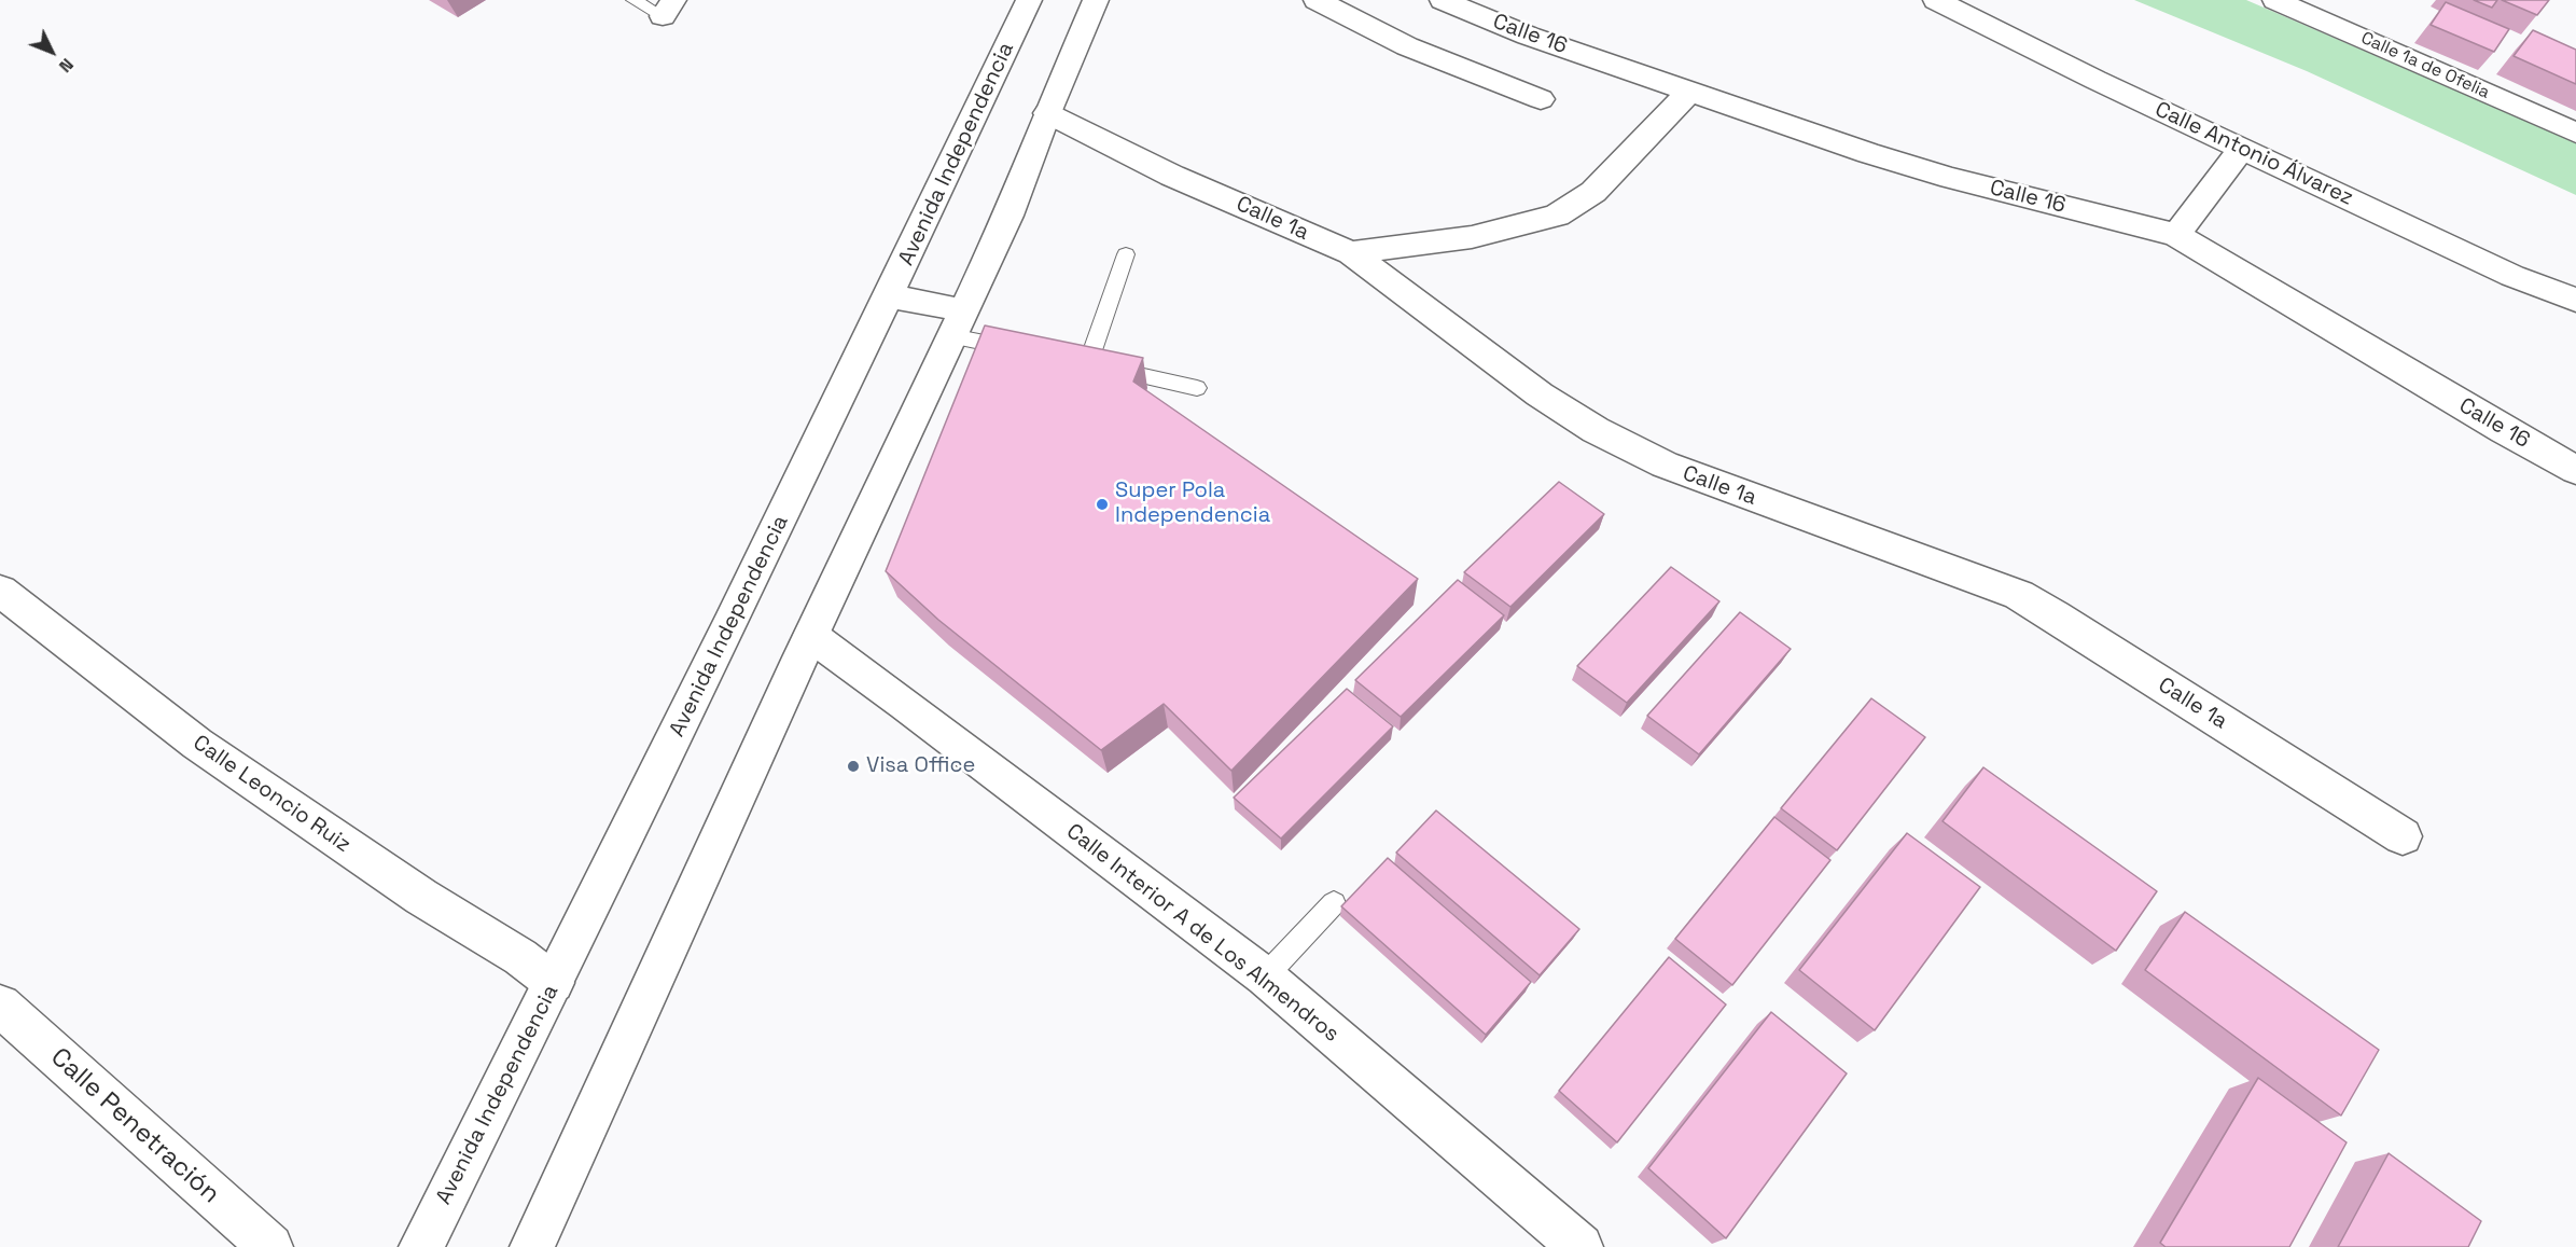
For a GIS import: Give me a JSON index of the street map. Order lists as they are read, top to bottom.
{
  "streets": {
    "street": [
      "Calle 16",
      "Calle 1a de Ofelia",
      "Avenida Independencia",
      "Calle Antonio Álvarez",
      "Calle 1a",
      "Calle Leoncio Ruiz",
      "Calle Interior A de Los Almendros",
      "Calle Penetración"
    ]
  },
  "crossings": [
    ["Avenida Independencia", "Calle Leoncio Ruiz"]
  ],
  "places": ["Super Pola Independencia", "Visa Office"],
  "north": "bottom right"
}
